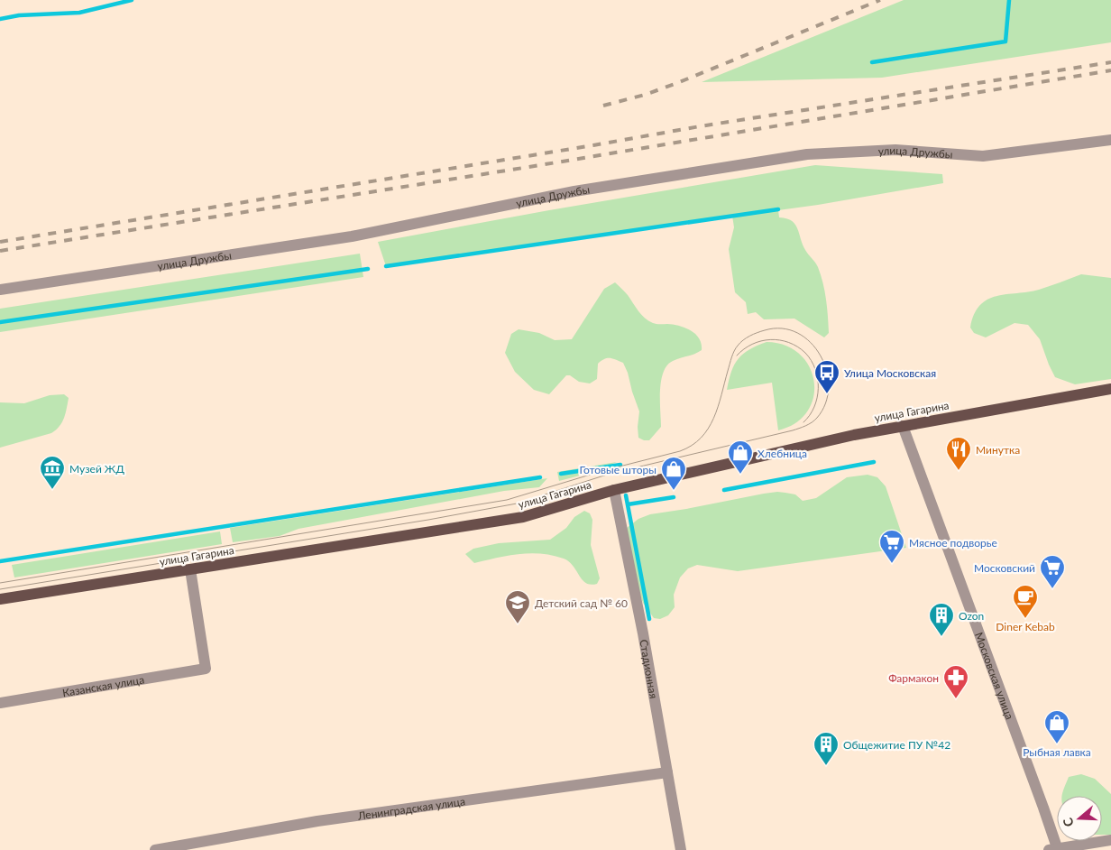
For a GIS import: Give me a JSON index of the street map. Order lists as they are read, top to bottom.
{
  "streets": {
    "main road": ["улица Гагарина"],
    "street": [
      "улица Дружбы",
      "Стадионная",
      "Московская улица",
      "Казанская улица",
      "Ленинградская улица"
    ]
  },
  "crossings": [
    ["улица Гагарина", "Стадионная"],
    ["улица Гагарина", "Московская улица"],
    ["улица Гагарина", "Казанская улица"],
    ["Стадионная", "Ленинградская улица"]
  ],
  "places": {
    "bus stop": ["Улица Московская"],
    "restaurant": ["Минутка"],
    "shop": ["Хлебница", "Готовые шторы", "Рыбная лавка"],
    "museum": ["Музей ЖД"],
    "supermarket": ["Мясное подворье", "Московский"],
    "cafe": ["Diner Kebab"],
    "school or university": ["Детский сад № 60"],
    "building": ["Ozon", "Общежитие ПУ №42"],
    "pharmacy": ["Фармакон"]
  },
  "north": "left"
}
